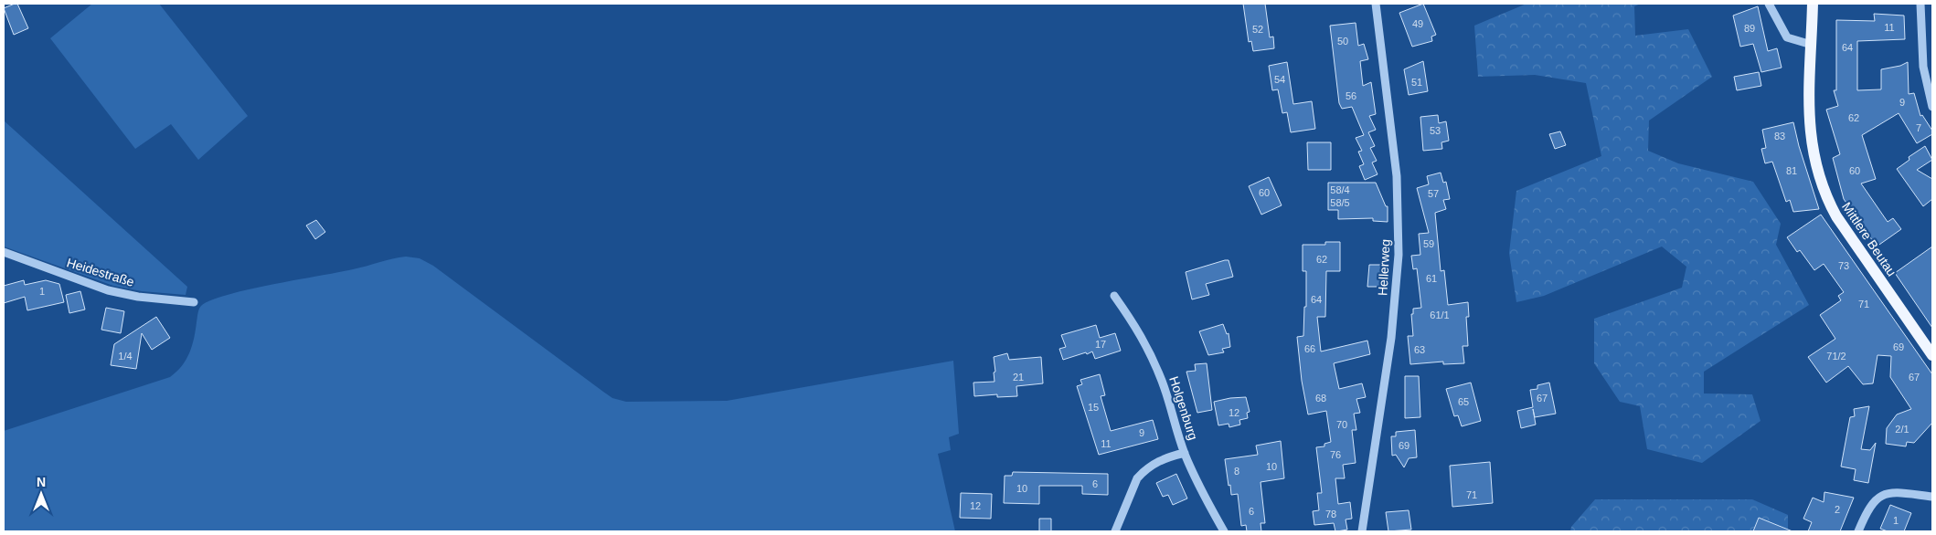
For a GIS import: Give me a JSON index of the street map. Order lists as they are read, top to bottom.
{
  "streets": {
    "main road": ["Mittlere Beutau"],
    "street": ["Hellerweg", "Heidestraße", "Holgenburg"]
  },
  "house_numbers": [
    "49",
    "11",
    "89",
    "52",
    "50",
    "64",
    "54",
    "51",
    "56",
    "9",
    "62",
    "7",
    "53",
    "83",
    "81",
    "60",
    "58/4",
    "60",
    "57",
    "58/5",
    "59",
    "62",
    "73",
    "61",
    "1",
    "64",
    "71",
    "61/1",
    "17",
    "69",
    "66",
    "63",
    "1/4",
    "71/2",
    "21",
    "67",
    "68",
    "67",
    "65",
    "15",
    "12",
    "70",
    "2/1",
    "9",
    "11",
    "69",
    "76",
    "10",
    "8",
    "6",
    "10",
    "71",
    "12",
    "2",
    "6",
    "78",
    "1"
  ],
  "north": "top"
}
